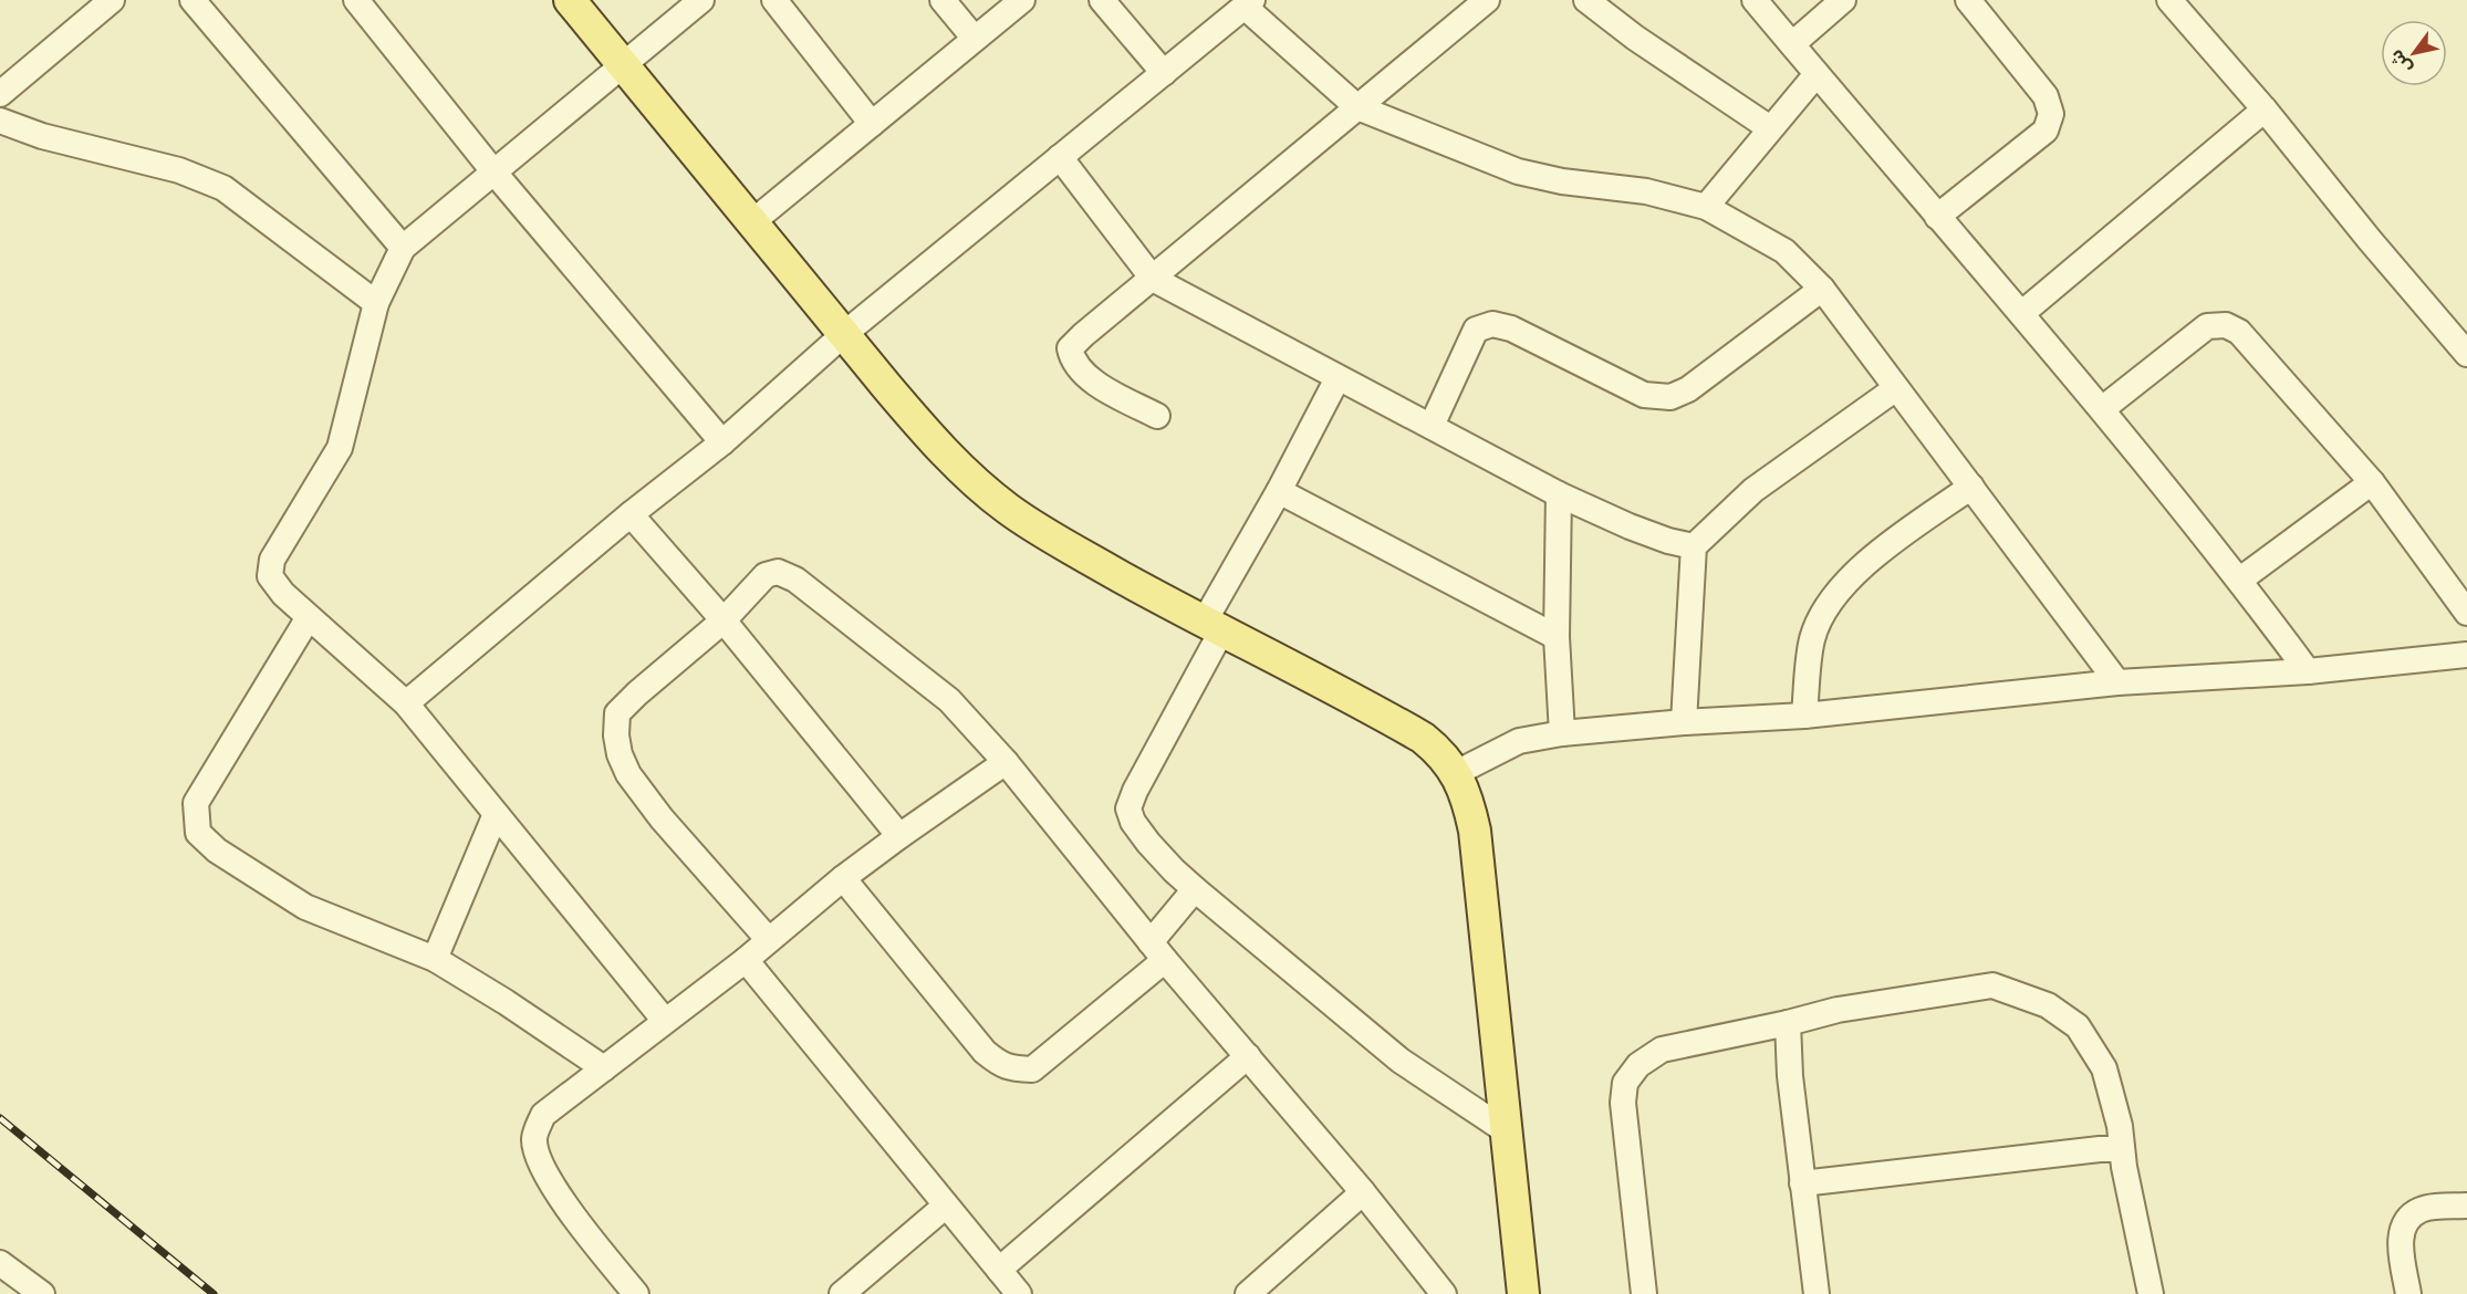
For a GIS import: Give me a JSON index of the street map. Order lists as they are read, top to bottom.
{
  "north": "bottom left"
}
